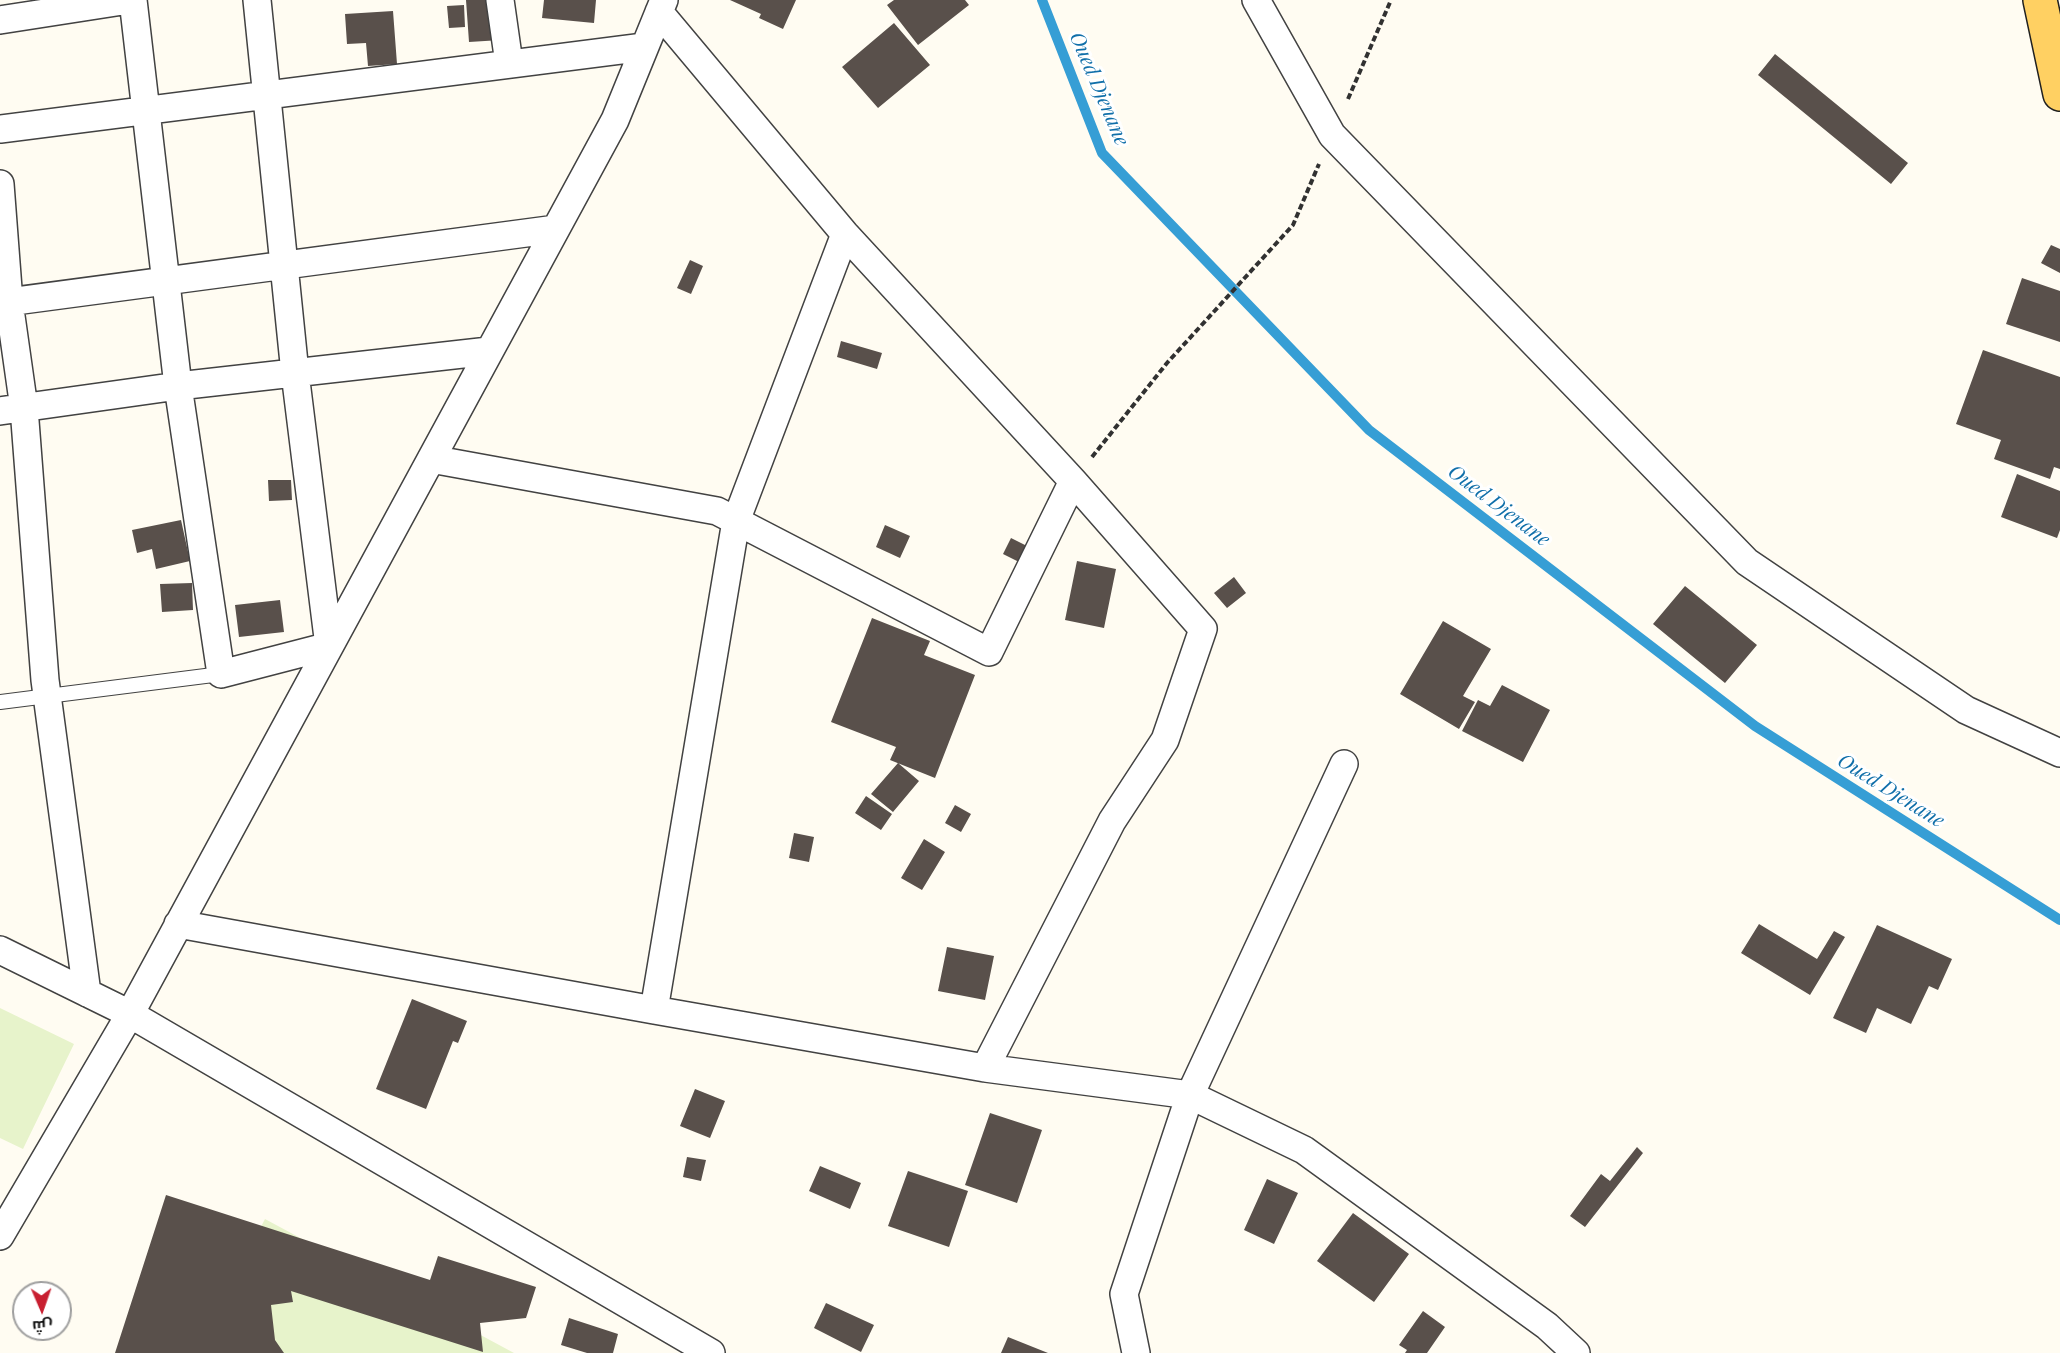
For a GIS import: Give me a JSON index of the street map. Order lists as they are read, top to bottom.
{
  "water": ["Oued Djenane"],
  "north": "bottom"
}
